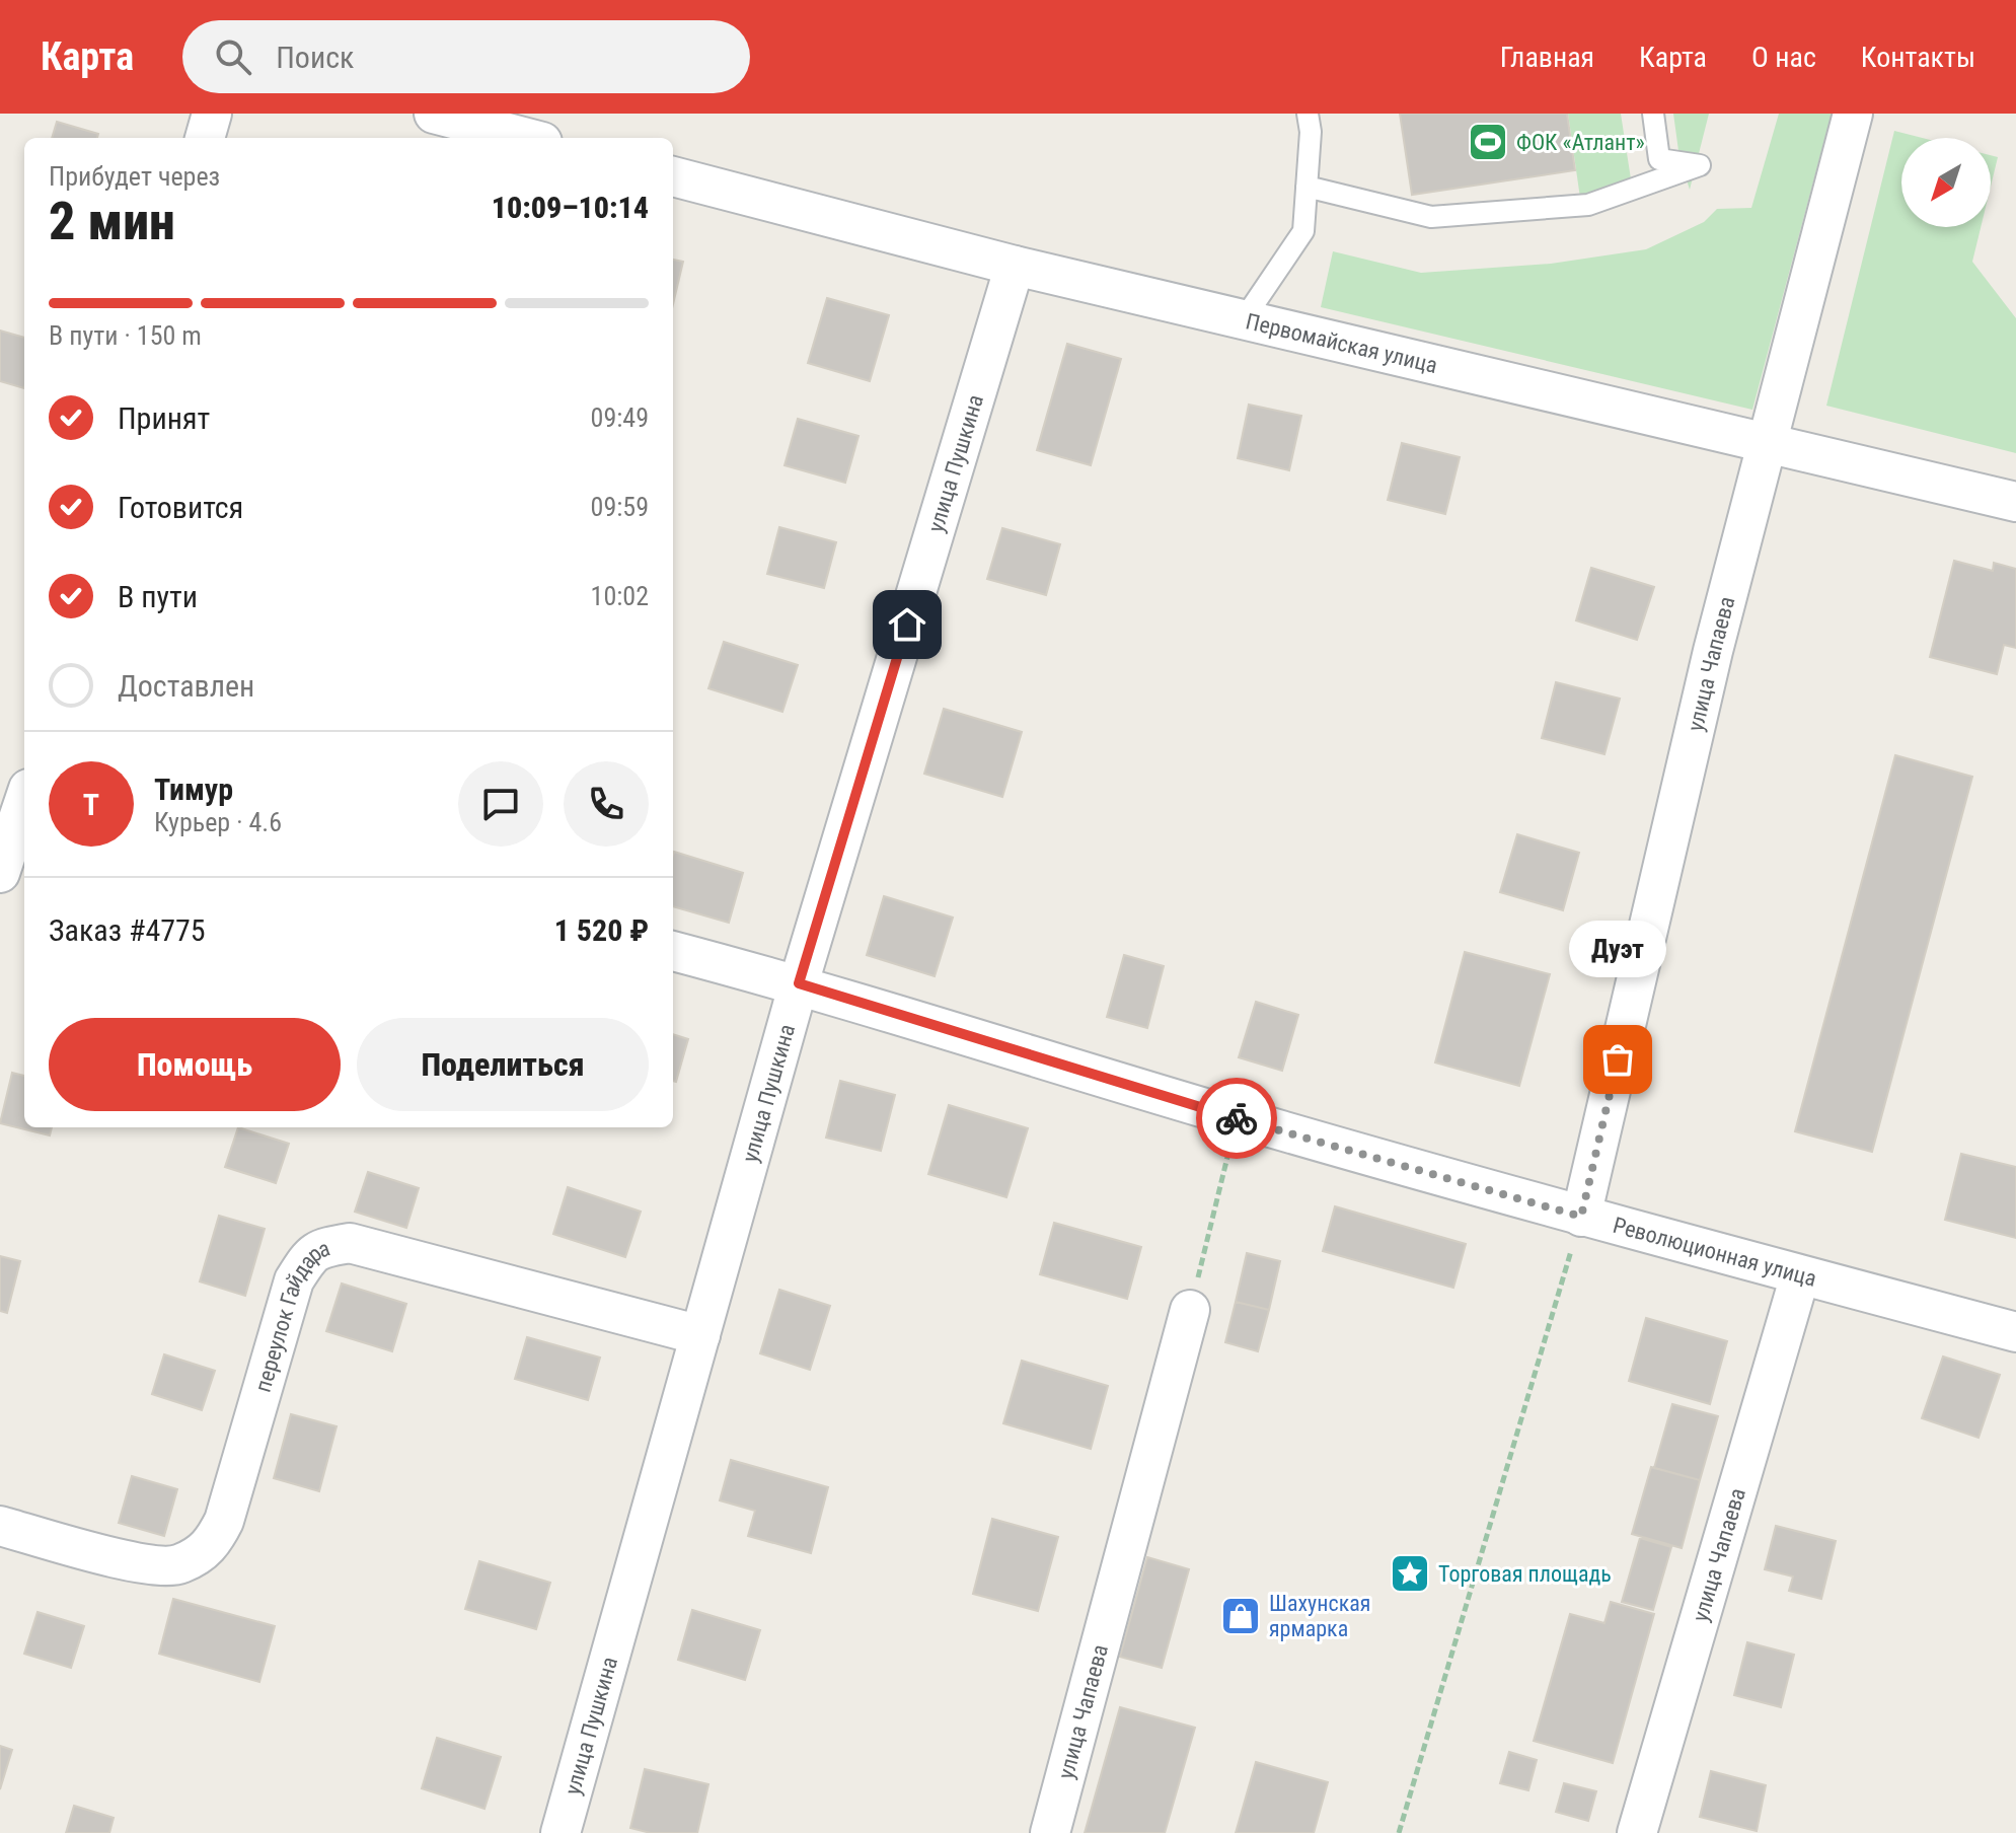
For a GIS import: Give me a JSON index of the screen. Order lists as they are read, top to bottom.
{
  "streets": {
    "street": [
      "Первомайская улица",
      "улица Пушкина",
      "улица Чапаева",
      "Революционная улица",
      "переулок Гайдара"
    ]
  },
  "crossings": [
    ["Первомайская улица", "улица Пушкина"],
    ["Первомайская улица", "улица Чапаева"],
    ["улица Пушкина", "Революционная улица"],
    ["улица Пушкина", "переулок Гайдара"],
    ["улица Чапаева", "Революционная улица"]
  ],
  "places": {
    "sports": ["ФОК «Атлант»"],
    "other": ["Дуэт"],
    "place": ["Торговая площадь"],
    "shop": ["Шахунская ярмарка"]
  },
  "north": "bottom left",
  "page": {
    "header": "Карта",
    "search": "Поиск",
    "nav": [
      "Главная",
      "Карта",
      "О нас",
      "Контакты"
    ],
    "heading": ["2 мин", "Прибудет через", "10:09–10:14"],
    "panel": [
      "Тимур",
      "Курьер · 4.6",
      "Заказ #4775",
      "1 520 ₽"
    ],
    "bar": "В пути · 150 m",
    "list": [
      ["Принят", "09:49"],
      ["Готовится", "09:59"],
      ["В пути", "10:02"],
      "Доставлен"
    ],
    "round": "Т",
    "bubble": "Дуэт",
    "buttons": ["Помощь", "Поделиться"]
  }
}
